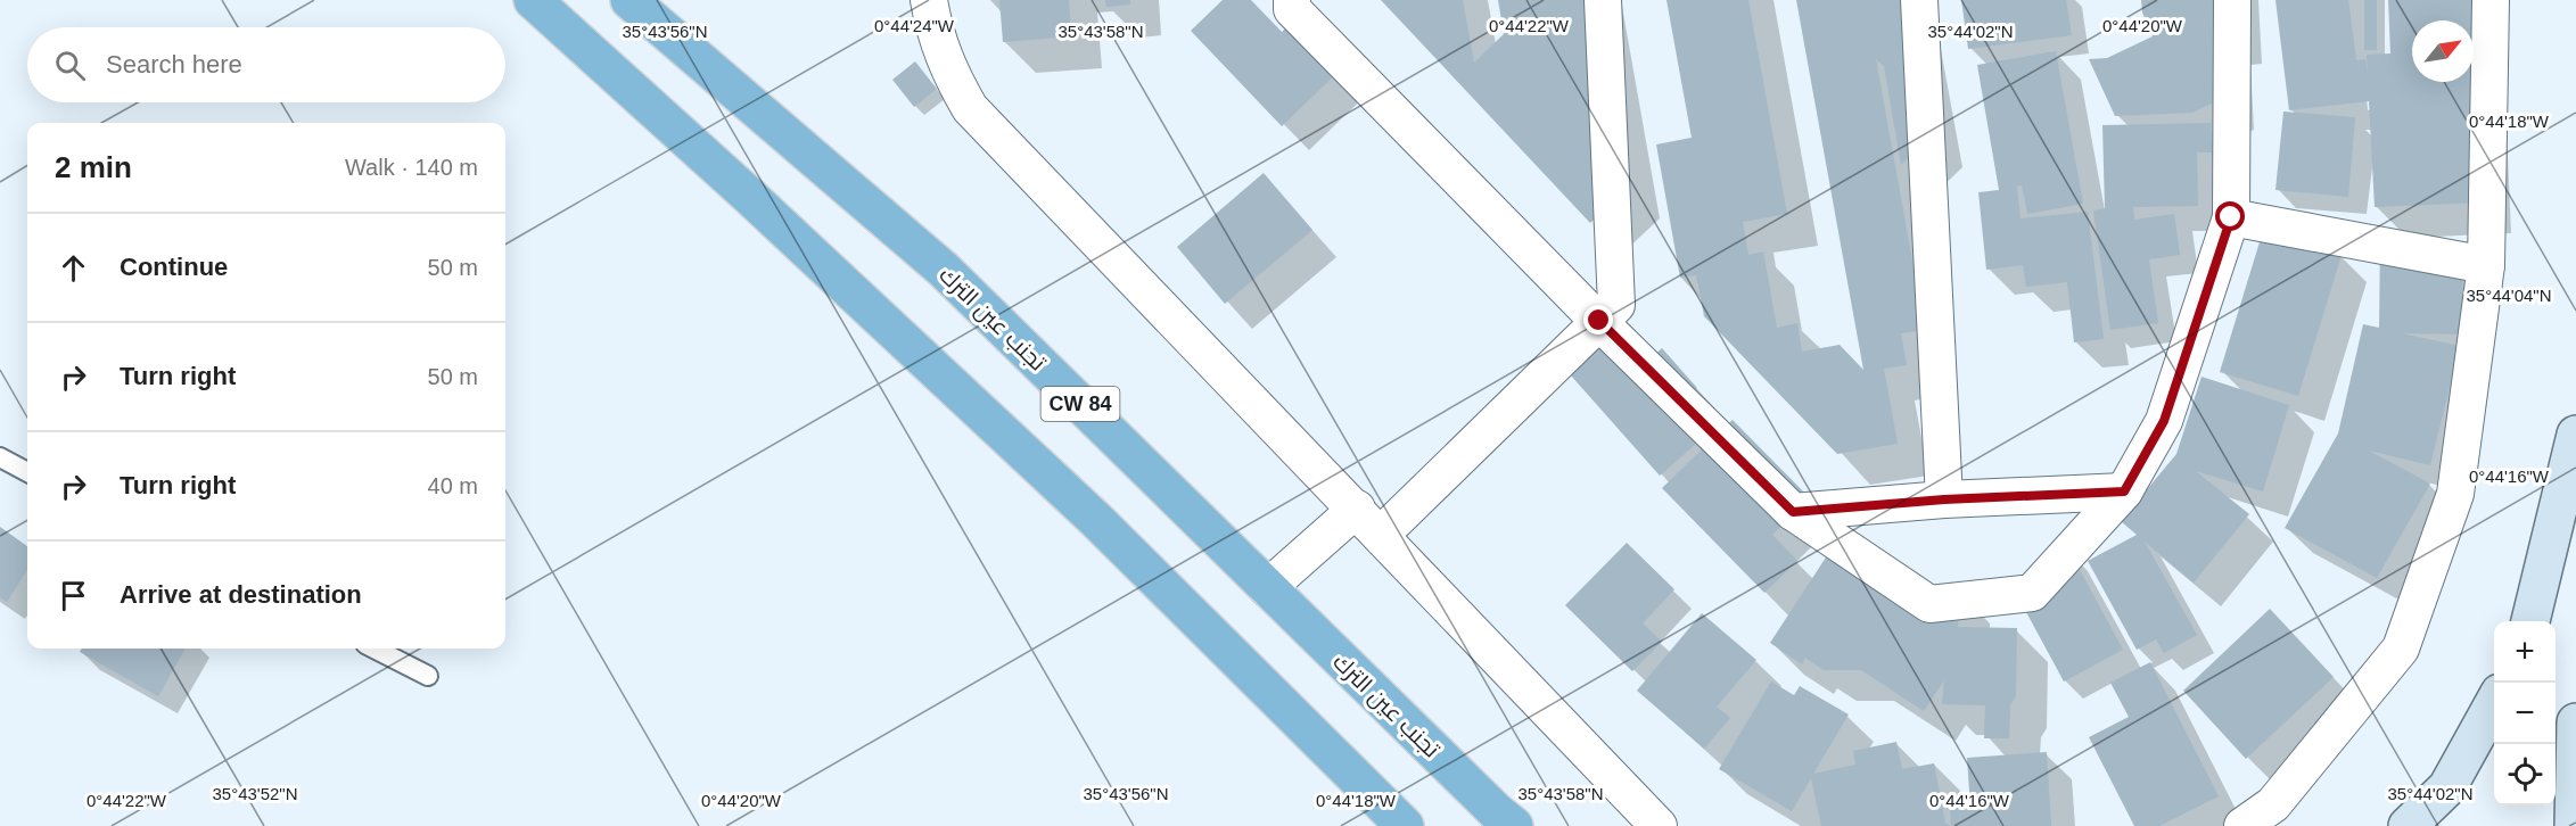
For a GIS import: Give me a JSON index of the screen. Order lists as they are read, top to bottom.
{
  "streets": {
    "highway": ["تجنب عين الترك", "CW 84"]
  },
  "north": "top right",
  "page": {
    "search": "Search here",
    "heading": ["2 min", "Walk · 140 m"],
    "list": [
      ["Continue", "50 m"],
      ["Turn right", "50 m"],
      ["Turn right", "40 m"],
      "Arrive at destination"
    ],
    "map_buttons": ["+", "−"]
  },
  "coordinates": [
    "0°44'22\"W",
    "0°44'20\"W",
    "0°44'24\"W",
    "35°44'02\"N",
    "35°43'56\"N",
    "35°43'58\"N",
    "0°44'18\"W",
    "35°44'04\"N",
    "0°44'16\"W",
    "35°43'52\"N"
  ]
}
